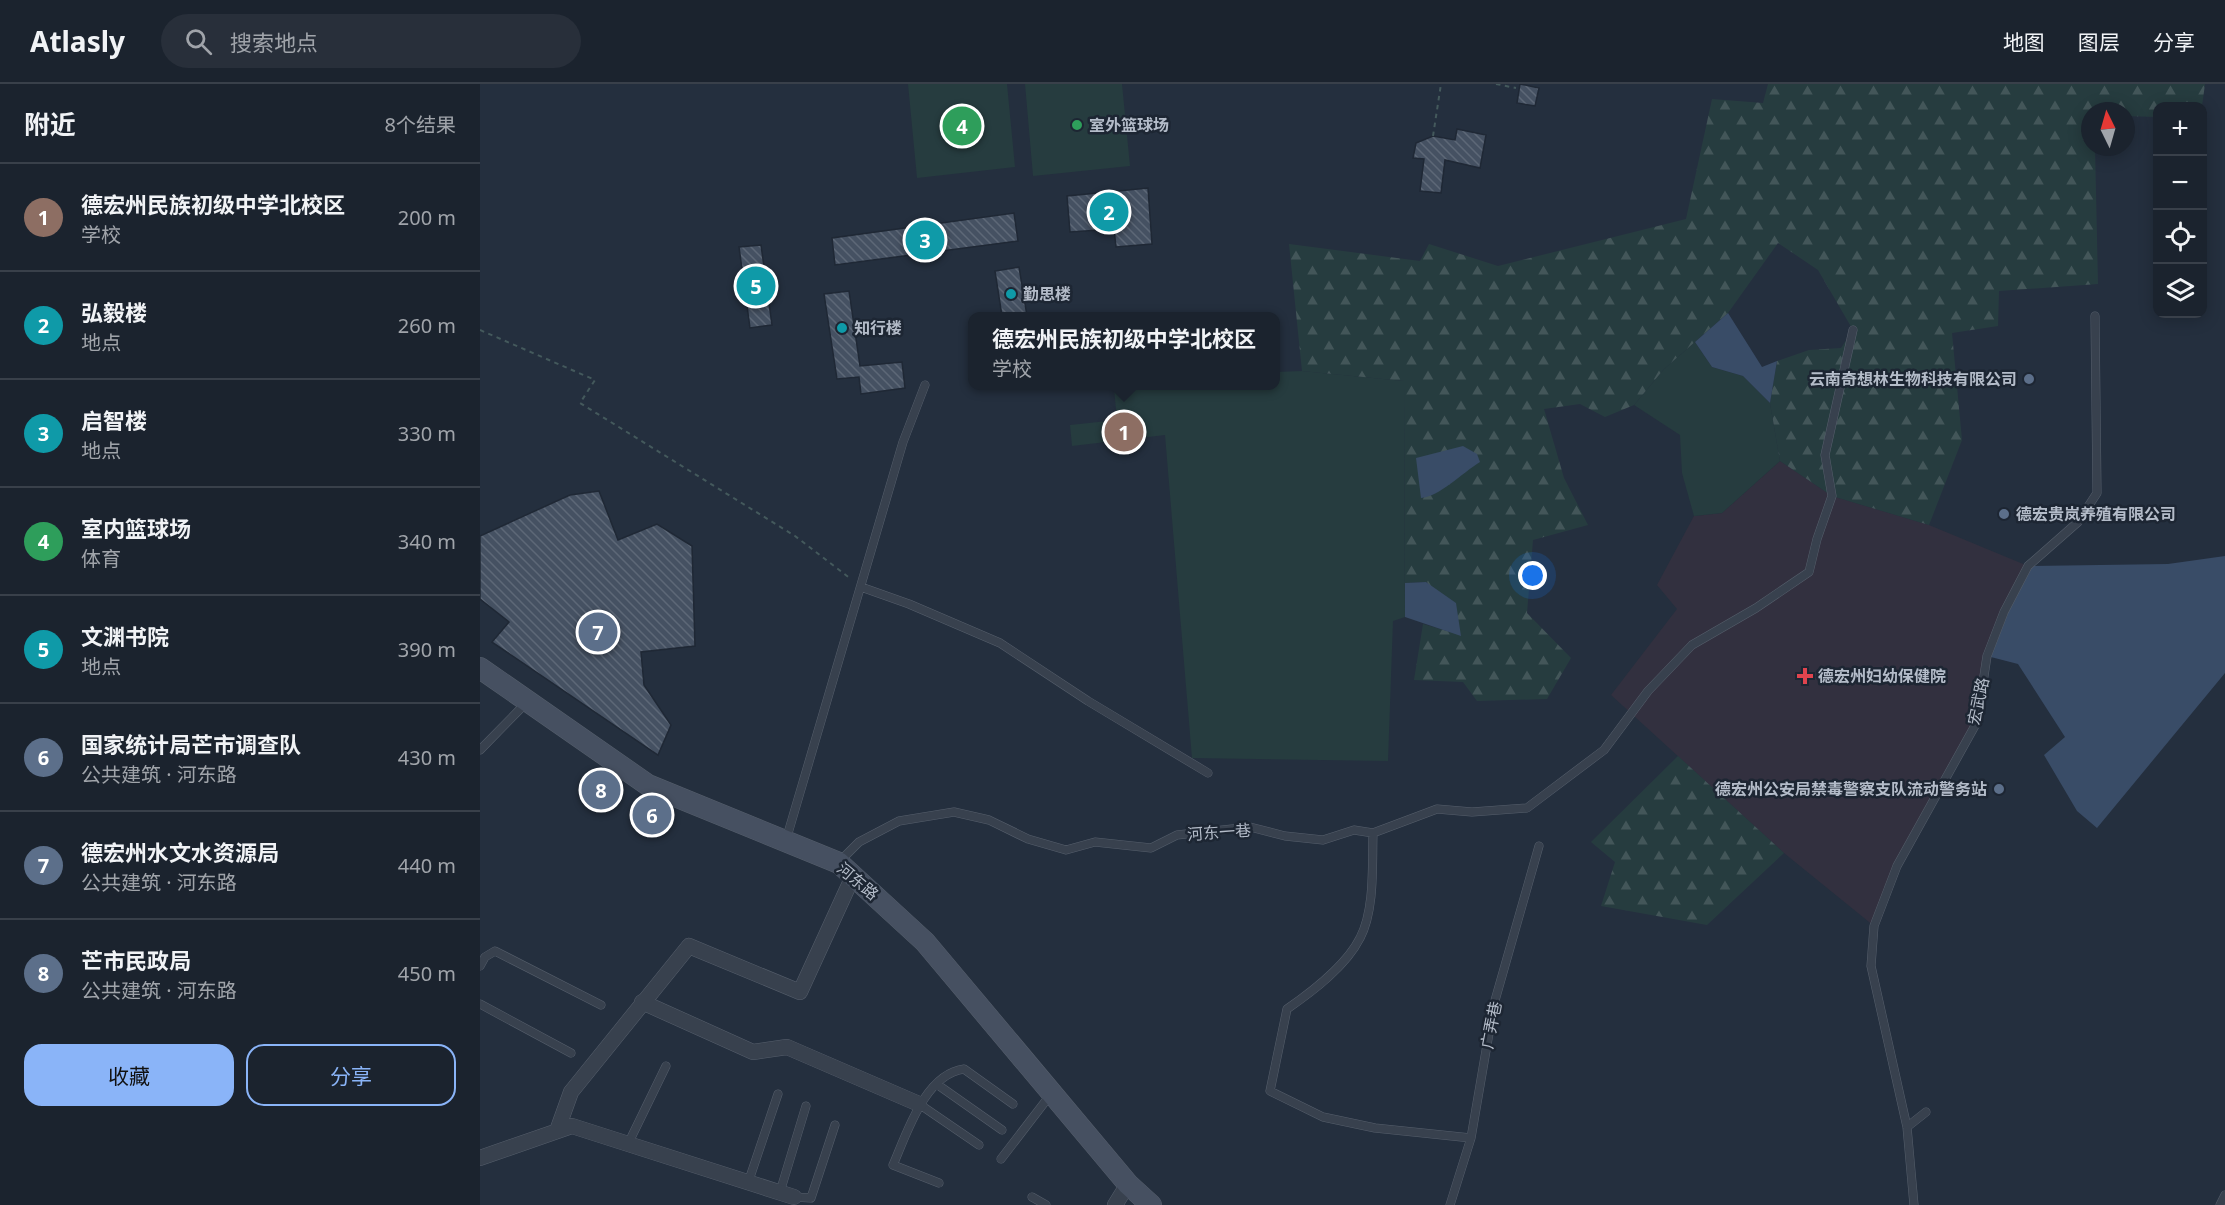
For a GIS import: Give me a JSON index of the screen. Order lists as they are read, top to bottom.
{
  "streets": {
    "main road": ["河东路"],
    "lane": ["宏武路", "河东一巷", "广弄巷"]
  },
  "crossings": [
    ["河东一巷", "河东路"]
  ],
  "places": {
    "other": [
      "室外篮球场",
      "勤思楼",
      "知行楼",
      "云南奇想林生物科技有限公司",
      "德宏贵岚养殖有限公司",
      "德宏州公安局禁毒警察支队流动警务站"
    ],
    "health": ["德宏州妇幼保健院"]
  },
  "north": "top",
  "page": {
    "header": "Atlasly",
    "search": "搜索地点",
    "nav": ["地图", "图层", "分享"],
    "heading": ["附近", "8个结果"],
    "map_buttons": ["+", "−"],
    "pins": [
      "4",
      "2",
      "3",
      "5",
      "1",
      "7",
      "8",
      "6"
    ],
    "list": [
      {
        "mark": "1",
        "name": "德宏州民族初级中学北校区",
        "note": "学校",
        "value": "200 m"
      },
      {
        "mark": "2",
        "name": "弘毅楼",
        "note": "地点",
        "value": "260 m"
      },
      {
        "mark": "3",
        "name": "启智楼",
        "note": "地点",
        "value": "330 m"
      },
      {
        "mark": "4",
        "name": "室内篮球场",
        "note": "体育",
        "value": "340 m"
      },
      {
        "mark": "5",
        "name": "文渊书院",
        "note": "地点",
        "value": "390 m"
      },
      {
        "mark": "6",
        "name": "国家统计局芒市调查队",
        "note": "公共建筑 · 河东路",
        "value": "430 m"
      },
      {
        "mark": "7",
        "name": "德宏州水文水资源局",
        "note": "公共建筑 · 河东路",
        "value": "440 m"
      },
      {
        "mark": "8",
        "name": "芒市民政局",
        "note": "公共建筑 · 河东路",
        "value": "450 m"
      }
    ],
    "popup": ["德宏州民族初级中学北校区", "学校"],
    "buttons": ["收藏", "分享"]
  }
}
